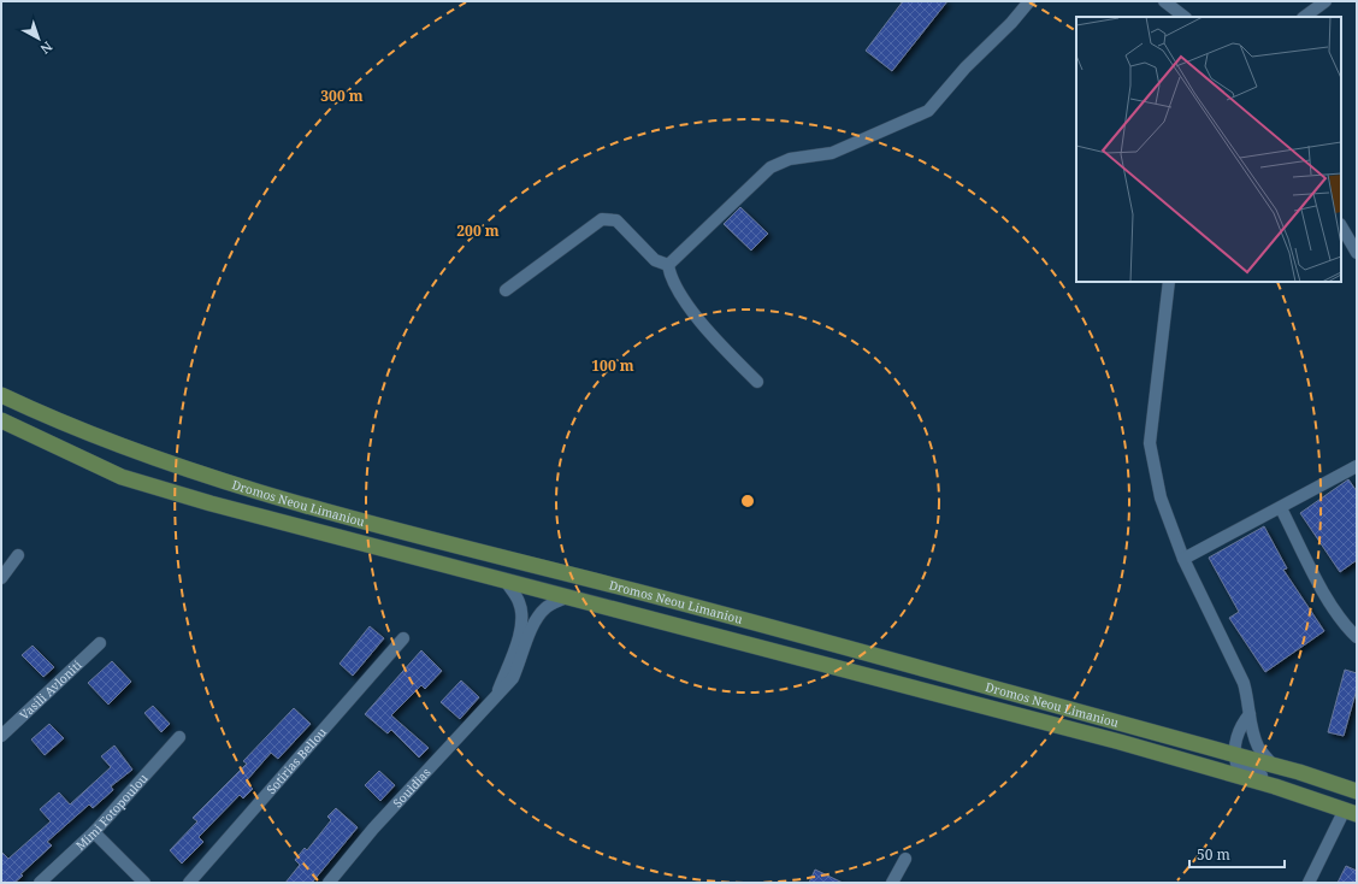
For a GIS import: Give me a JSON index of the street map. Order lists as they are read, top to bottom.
{
  "streets": {
    "main road": ["Dromos Neou Limaniou"],
    "street": [
      "Vasili Avloniti",
      "Sotirias Bellou",
      "Souidias",
      "Mimi Fotopoulou"
    ]
  },
  "crossings": [
    ["Dromos Neou Limaniou", "Souidias"]
  ],
  "scale_bar": "50 m",
  "north": "bottom right",
  "rings": ["300 m", "200 m", "100 m"]
}
